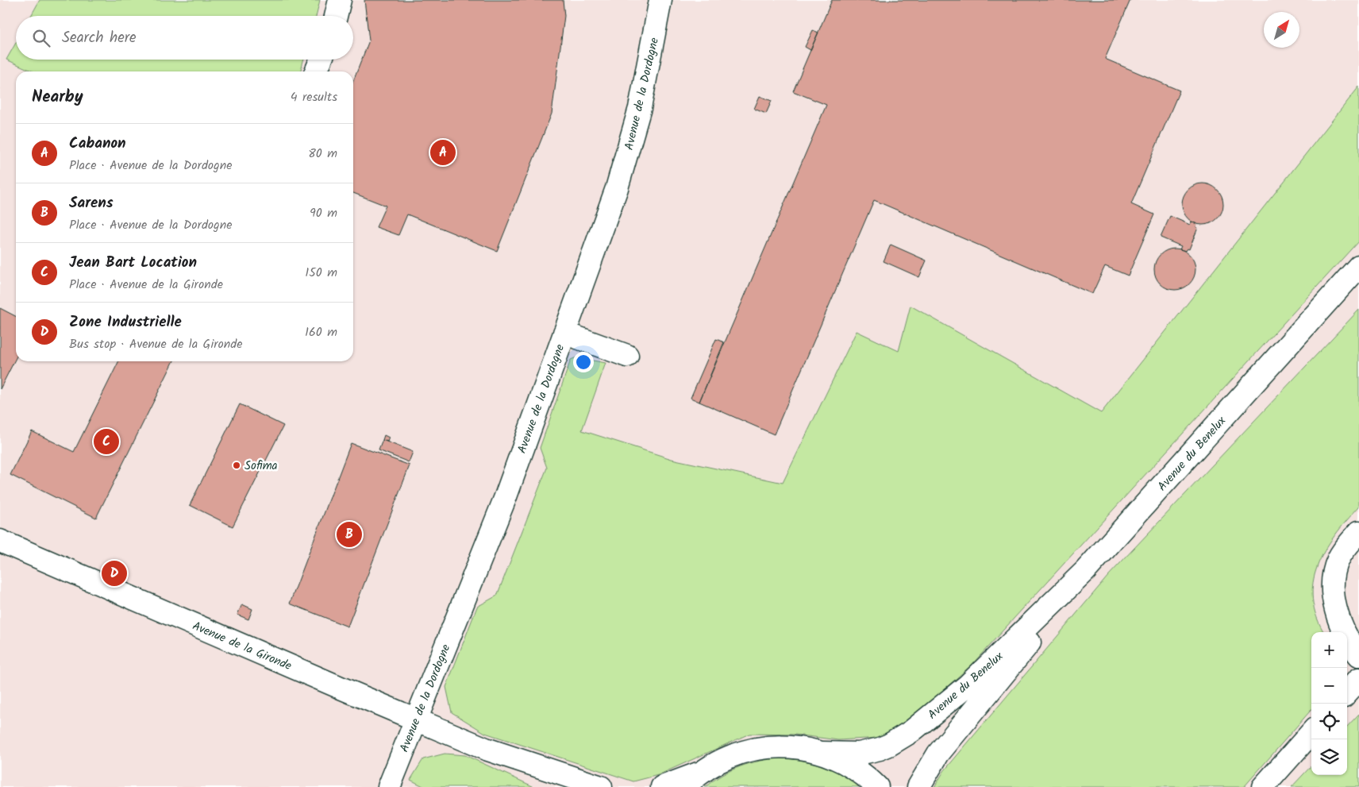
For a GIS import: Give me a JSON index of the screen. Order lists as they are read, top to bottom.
{
  "streets": {
    "street": ["Avenue de la Dordogne", "Avenue du Benelux", "Avenue de la Gironde"]
  },
  "crossings": [
    ["Avenue de la Dordogne", "Avenue de la Gironde"]
  ],
  "places": ["Sofima"],
  "north": "top right",
  "page": {
    "search": "Search here",
    "heading": ["Nearby", "4 results"],
    "list": [
      {
        "mark": "A",
        "name": "Cabanon",
        "note": "Place · Avenue de la Dordogne",
        "value": "80 m"
      },
      {
        "mark": "B",
        "name": "Sarens",
        "note": "Place · Avenue de la Dordogne",
        "value": "90 m"
      },
      {
        "mark": "C",
        "name": "Jean Bart Location",
        "note": "Place · Avenue de la Gironde",
        "value": "150 m"
      },
      {
        "mark": "D",
        "name": "Zone Industrielle",
        "note": "Bus stop · Avenue de la Gironde",
        "value": "160 m"
      }
    ],
    "pins": [
      "A",
      "C",
      "B",
      "D"
    ],
    "map_buttons": ["+", "−"]
  }
}
